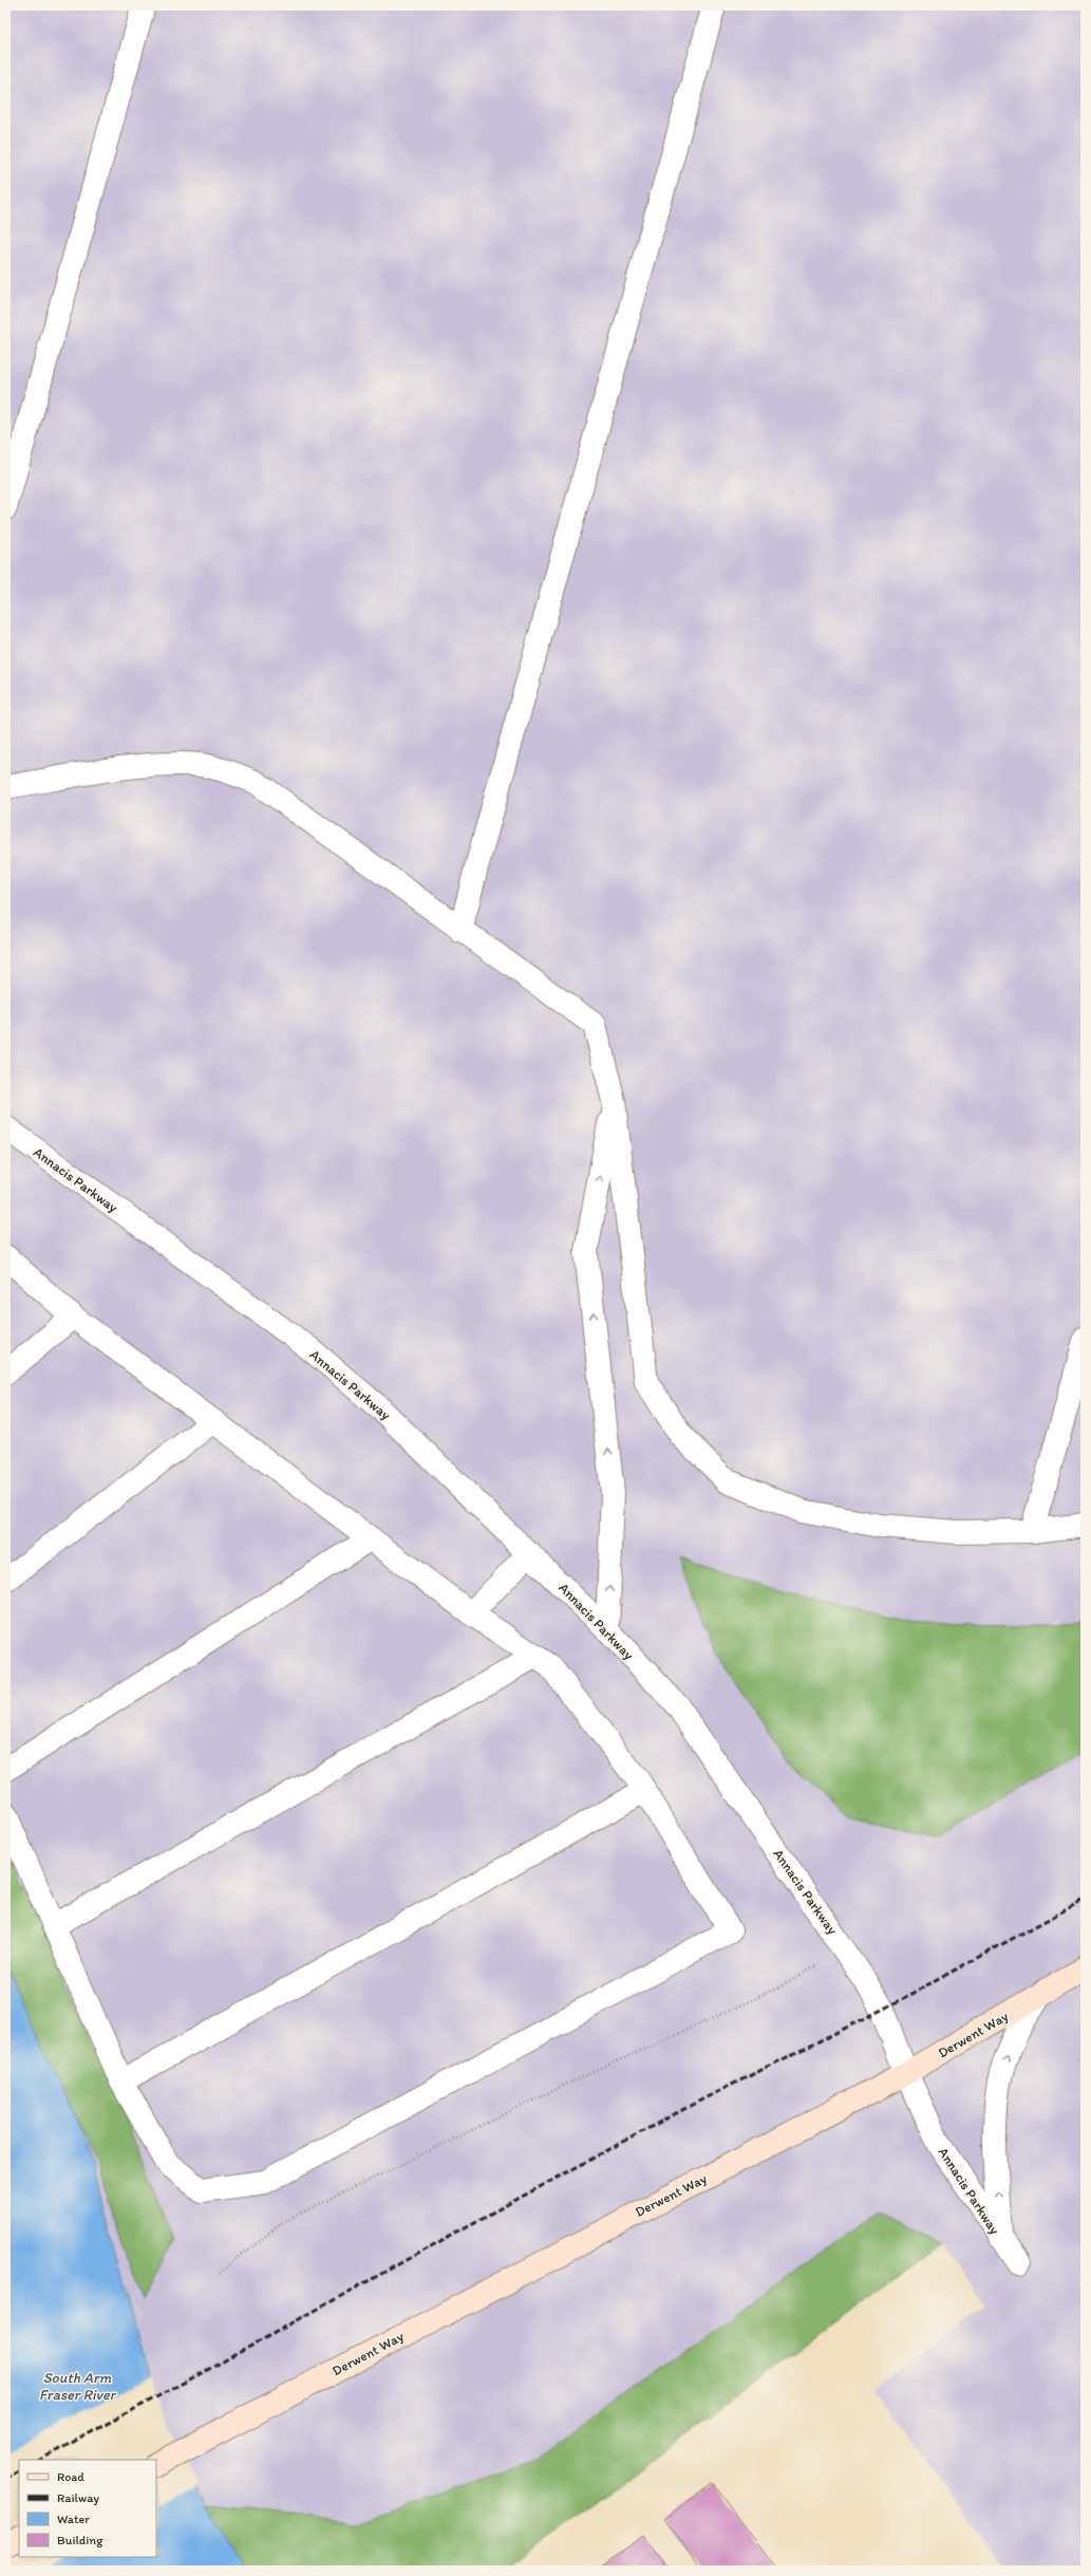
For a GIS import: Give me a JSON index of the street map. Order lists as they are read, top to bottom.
{
  "streets": {
    "main road": ["Derwent Way"],
    "street": ["Annacis Parkway"]
  },
  "crossings": [
    ["Annacis Parkway", "Derwent Way"]
  ],
  "water": ["South Arm Fraser River"],
  "legend": [
    "Road",
    "Railway",
    "Water",
    "Building"
  ]
}
